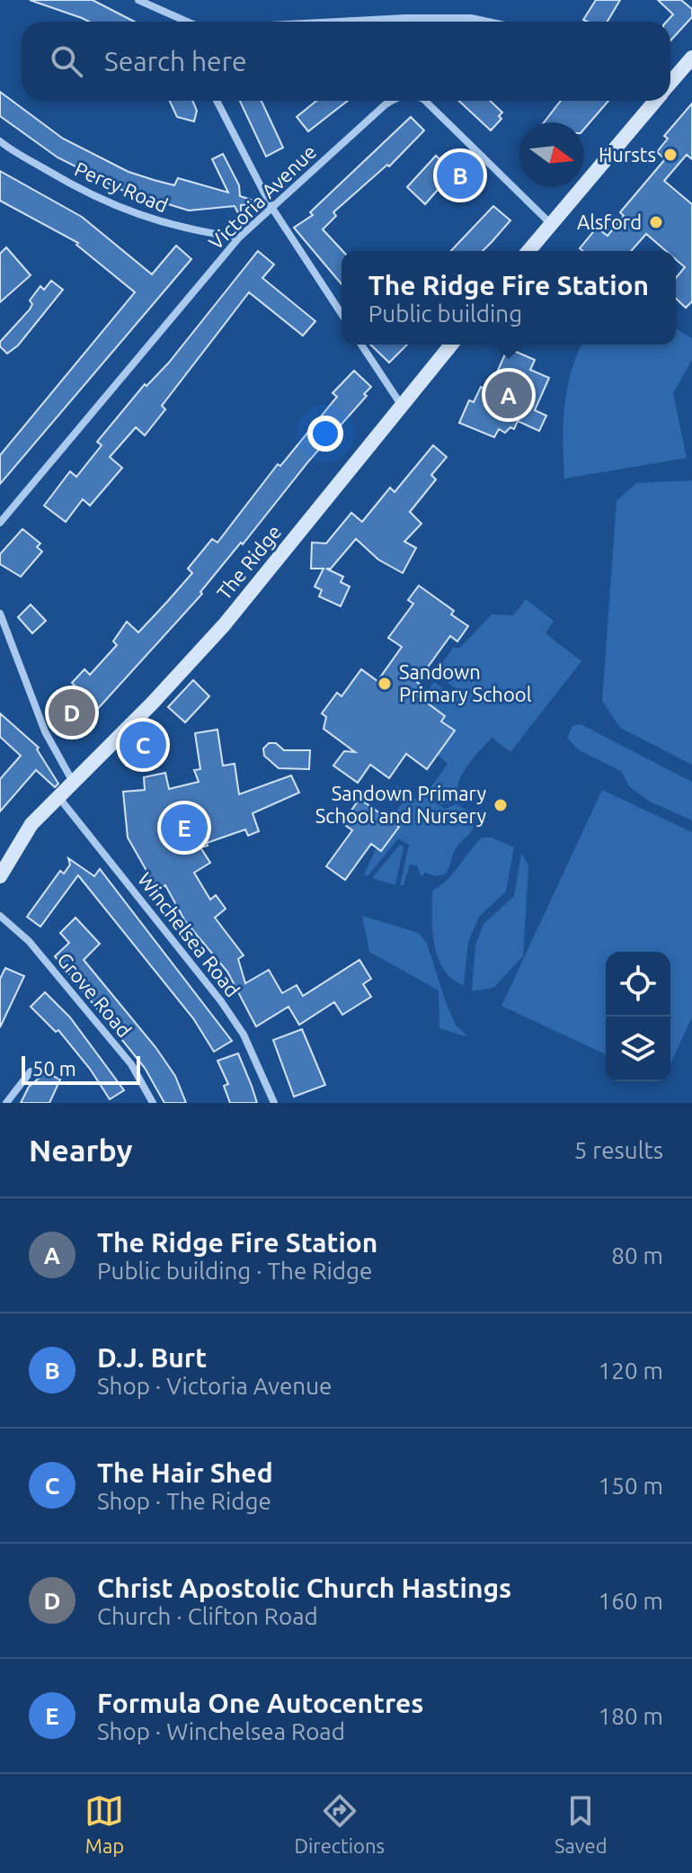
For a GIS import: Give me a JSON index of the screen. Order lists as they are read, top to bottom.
{
  "streets": {
    "main road": ["The Ridge"],
    "street": [
      "Percy Road",
      "Victoria Avenue",
      "Winchelsea Road",
      "Grove Road"
    ]
  },
  "crossings": [
    ["Percy Road", "Victoria Avenue"],
    ["The Ridge", "Winchelsea Road"]
  ],
  "places": [
    "Hursts",
    "Alsford",
    "Sandown Primary School",
    "Sandown Primary School and Nursery"
  ],
  "scale_bar": "50 m",
  "north": "right",
  "page": {
    "search": "Search here",
    "pins": [
      "B",
      "A",
      "D",
      "C",
      "E"
    ],
    "popup": ["The Ridge Fire Station", "Public building"],
    "scale": "50 m",
    "heading": ["Nearby", "5 results"],
    "list": [
      {
        "mark": "A",
        "name": "The Ridge Fire Station",
        "note": "Public building · The Ridge",
        "value": "80 m"
      },
      {
        "mark": "B",
        "name": "D.J. Burt",
        "note": "Shop · Victoria Avenue",
        "value": "120 m"
      },
      {
        "mark": "C",
        "name": "The Hair Shed",
        "note": "Shop · The Ridge",
        "value": "150 m"
      },
      {
        "mark": "D",
        "name": "Christ Apostolic Church Hastings",
        "note": "Church · Clifton Road",
        "value": "160 m"
      },
      {
        "mark": "E",
        "name": "Formula One Autocentres",
        "note": "Shop · Winchelsea Road",
        "value": "180 m"
      }
    ],
    "nav": ["Map", "Directions", "Saved"]
  }
}
